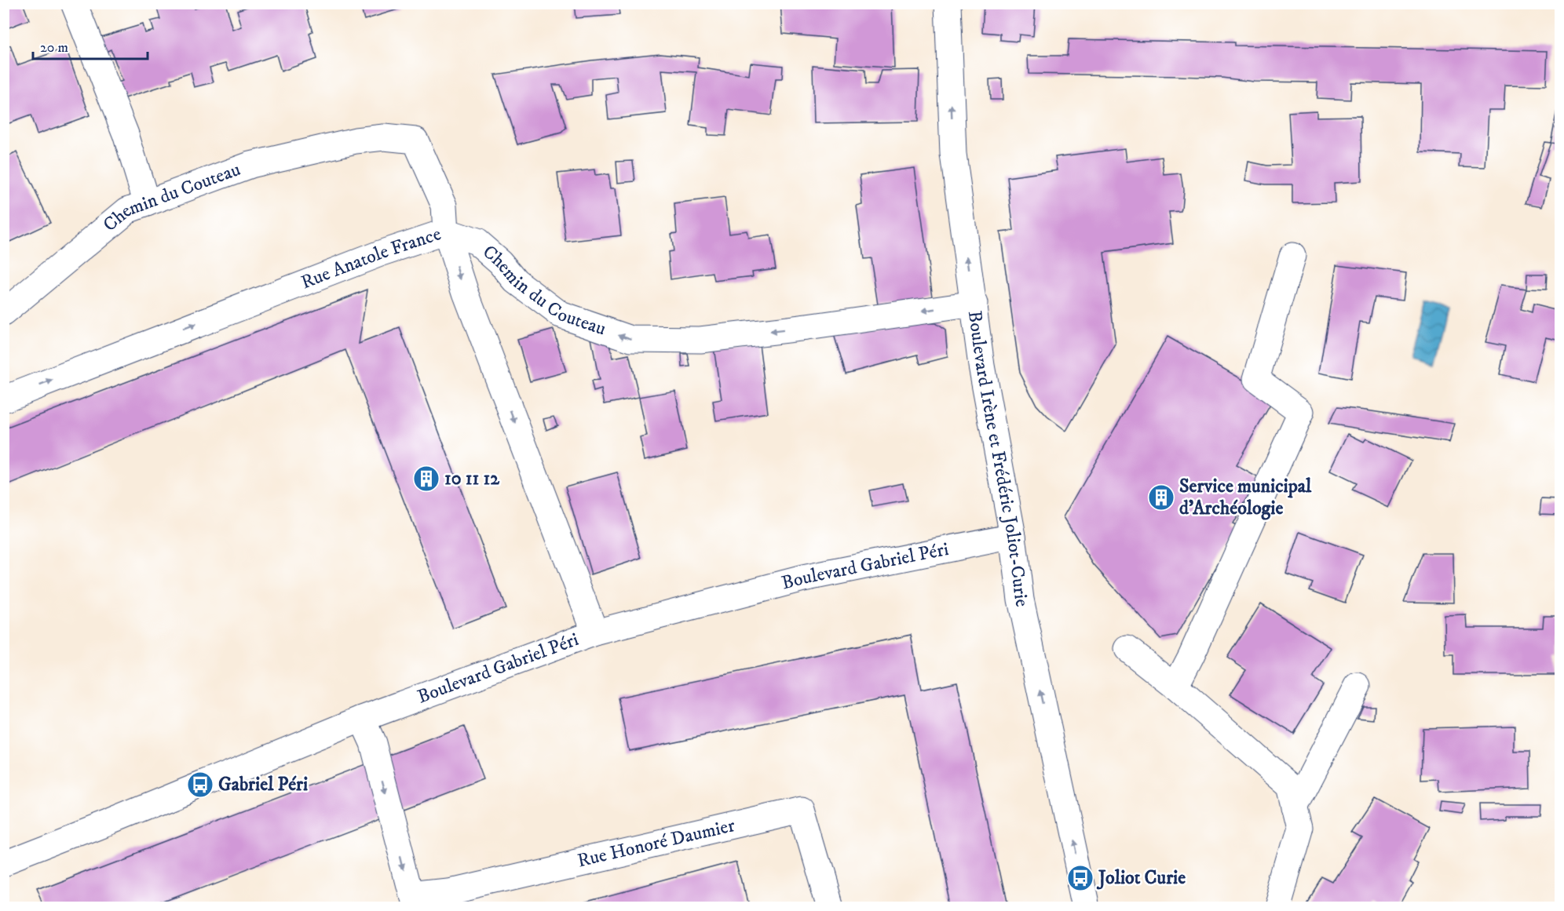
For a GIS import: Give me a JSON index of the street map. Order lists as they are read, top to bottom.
{
  "streets": {
    "street": [
      "Chemin du Couteau",
      "Rue Anatole France",
      "Boulevard Irène et Frédéric Joliot-Curie",
      "Boulevard Gabriel Péri",
      "Rue Honoré Daumier"
    ]
  },
  "crossings": [
    ["Chemin du Couteau", "Rue Anatole France"],
    ["Chemin du Couteau", "Boulevard Irène et Frédéric Joliot-Curie"],
    ["Rue Anatole France", "Boulevard Gabriel Péri"],
    ["Boulevard Irène et Frédéric Joliot-Curie", "Boulevard Gabriel Péri"]
  ],
  "one_way": ["Chemin du Couteau", "Boulevard Irène et Frédéric Joliot-Curie"],
  "places": {
    "building": ["10 11 12", "Service municipal d'Archéologie"],
    "bus stop": ["Gabriel Péri", "Joliot Curie"]
  },
  "scale_bar": "20 m"
}
